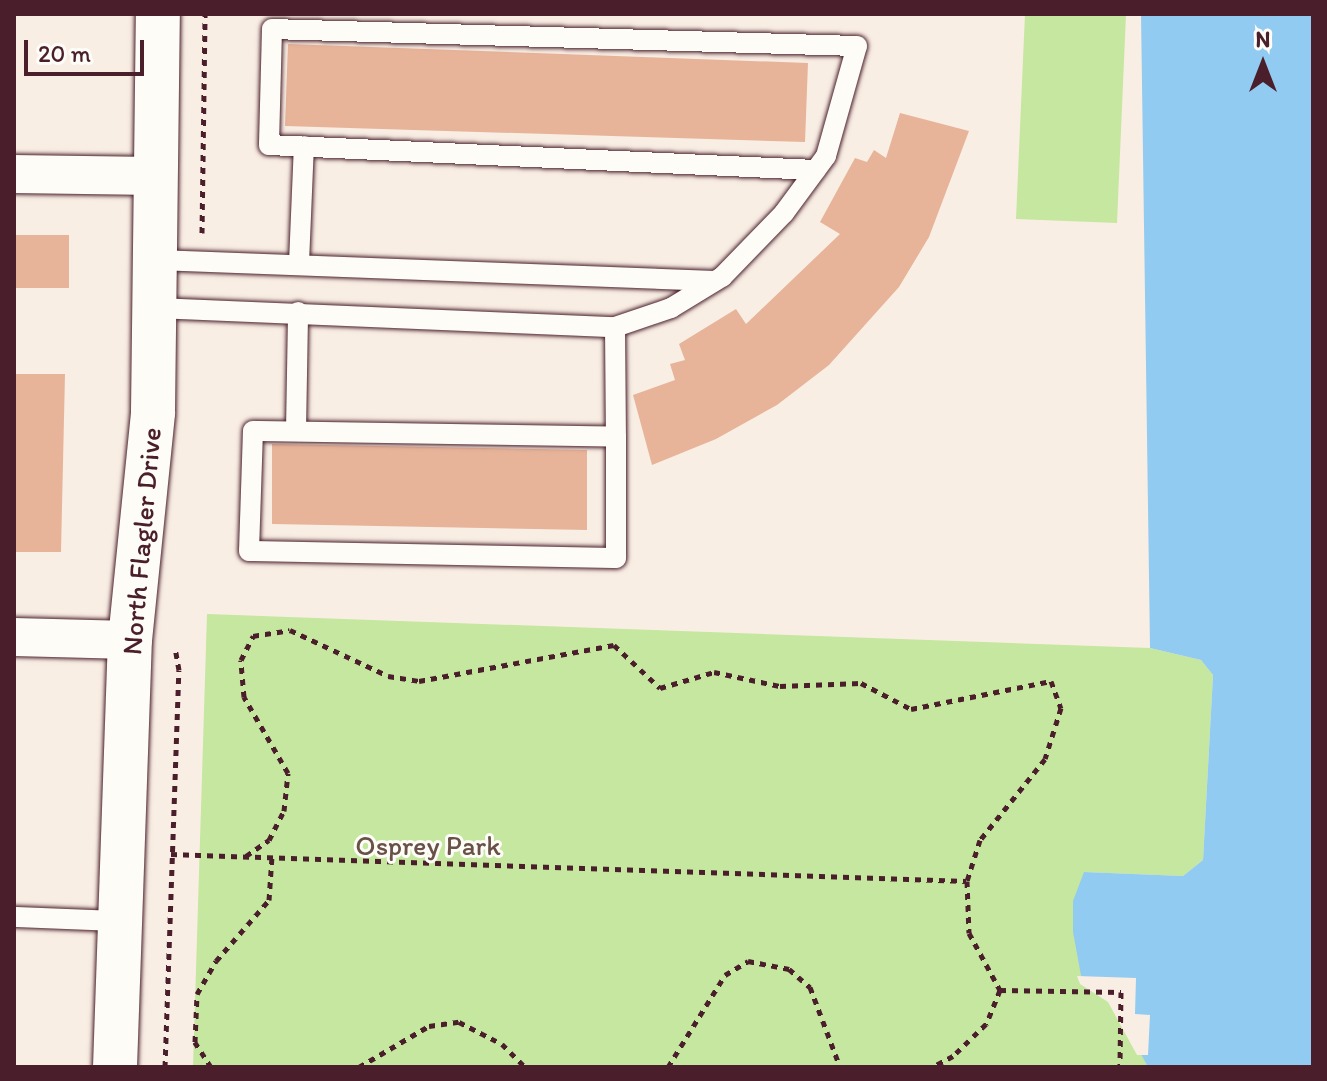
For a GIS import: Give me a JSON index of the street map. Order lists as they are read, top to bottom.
{
  "streets": {
    "street": ["North Flagler Drive"]
  },
  "parks": ["Osprey Park"],
  "scale_bar": "20 m",
  "north": "top"
}
